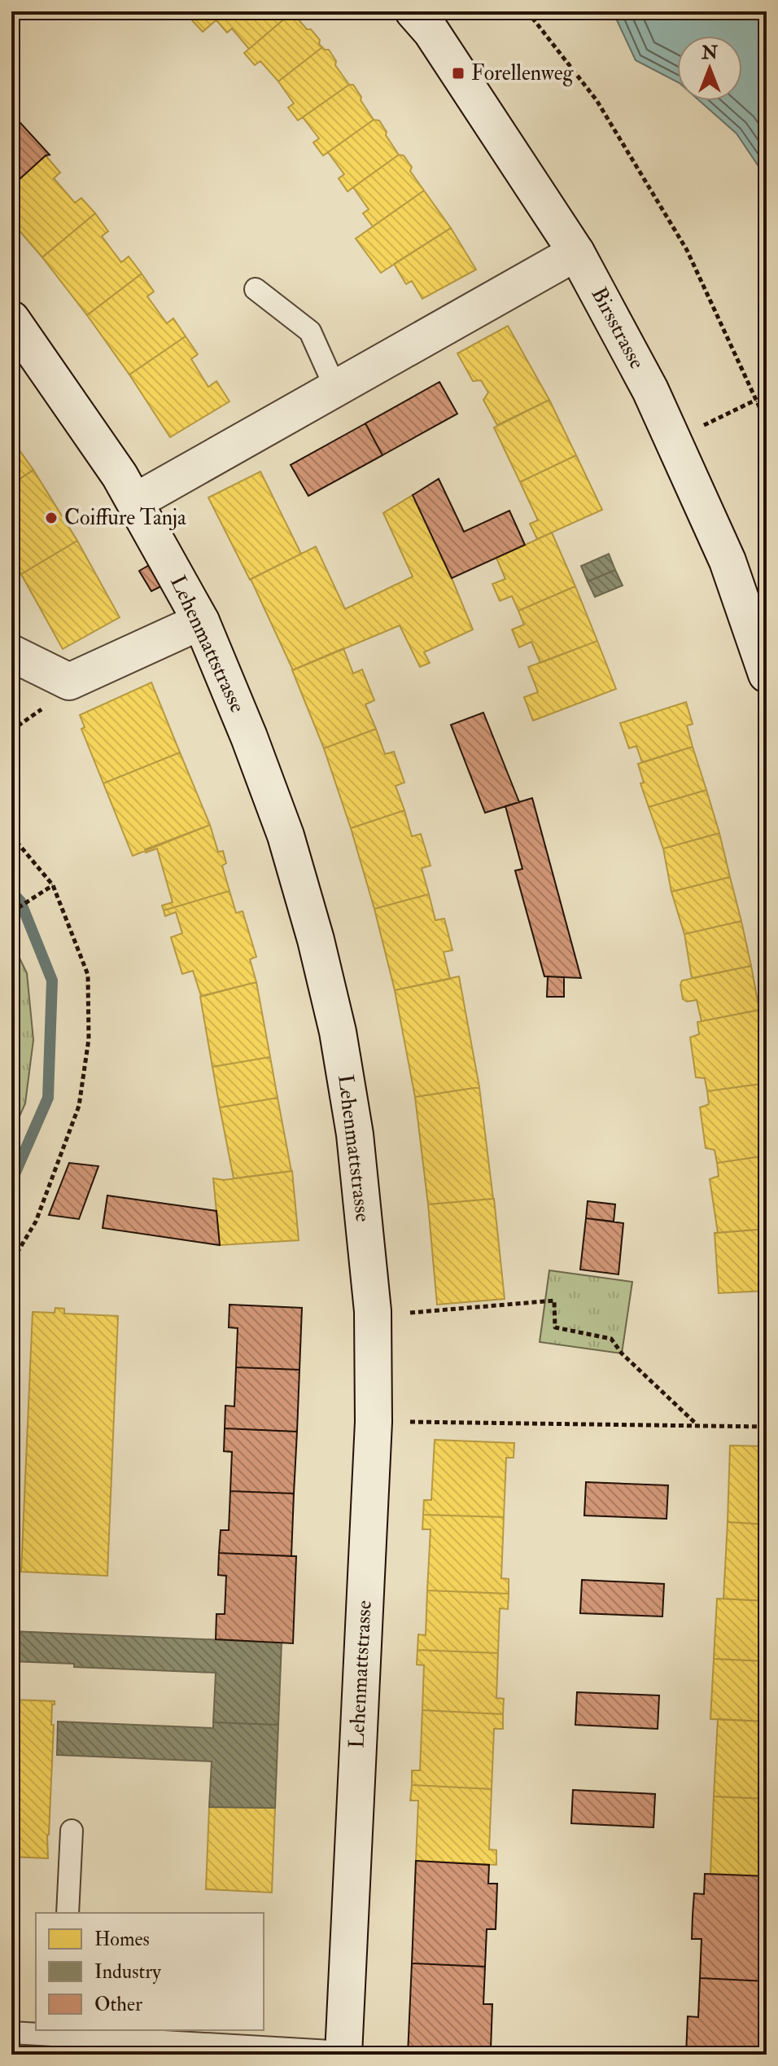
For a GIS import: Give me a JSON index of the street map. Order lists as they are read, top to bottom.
{
  "streets": {
    "street": ["Birsstrasse", "Lehenmattstrasse"]
  },
  "places": {
    "transit": ["Forellenweg"],
    "other": ["Coiffure Tanja"]
  },
  "legend": ["Homes", "Industry", "Other"],
  "north": "top"
}
